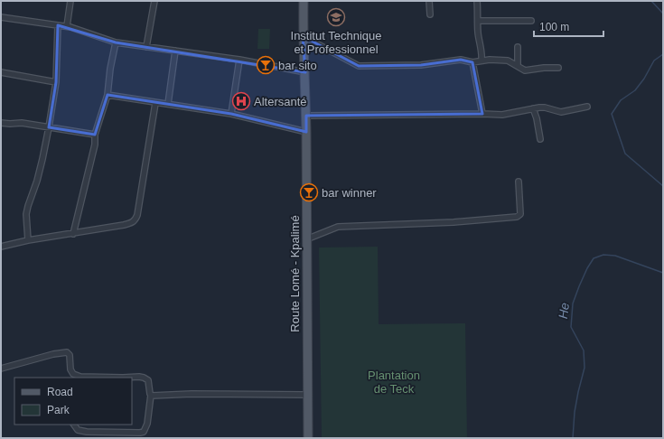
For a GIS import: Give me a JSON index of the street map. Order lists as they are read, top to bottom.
{
  "streets": {
    "main road": ["Route Lomé - Kpalimé"]
  },
  "water": ["He"],
  "parks": ["Plantation de Teck"],
  "places": {
    "school or university": ["Institut Technique et Professionnel"],
    "bar": ["bar sito", "bar winner"],
    "hospital": ["Altersanté"]
  },
  "legend": ["Road", "Park"],
  "scale_bar": "100 m"
}
